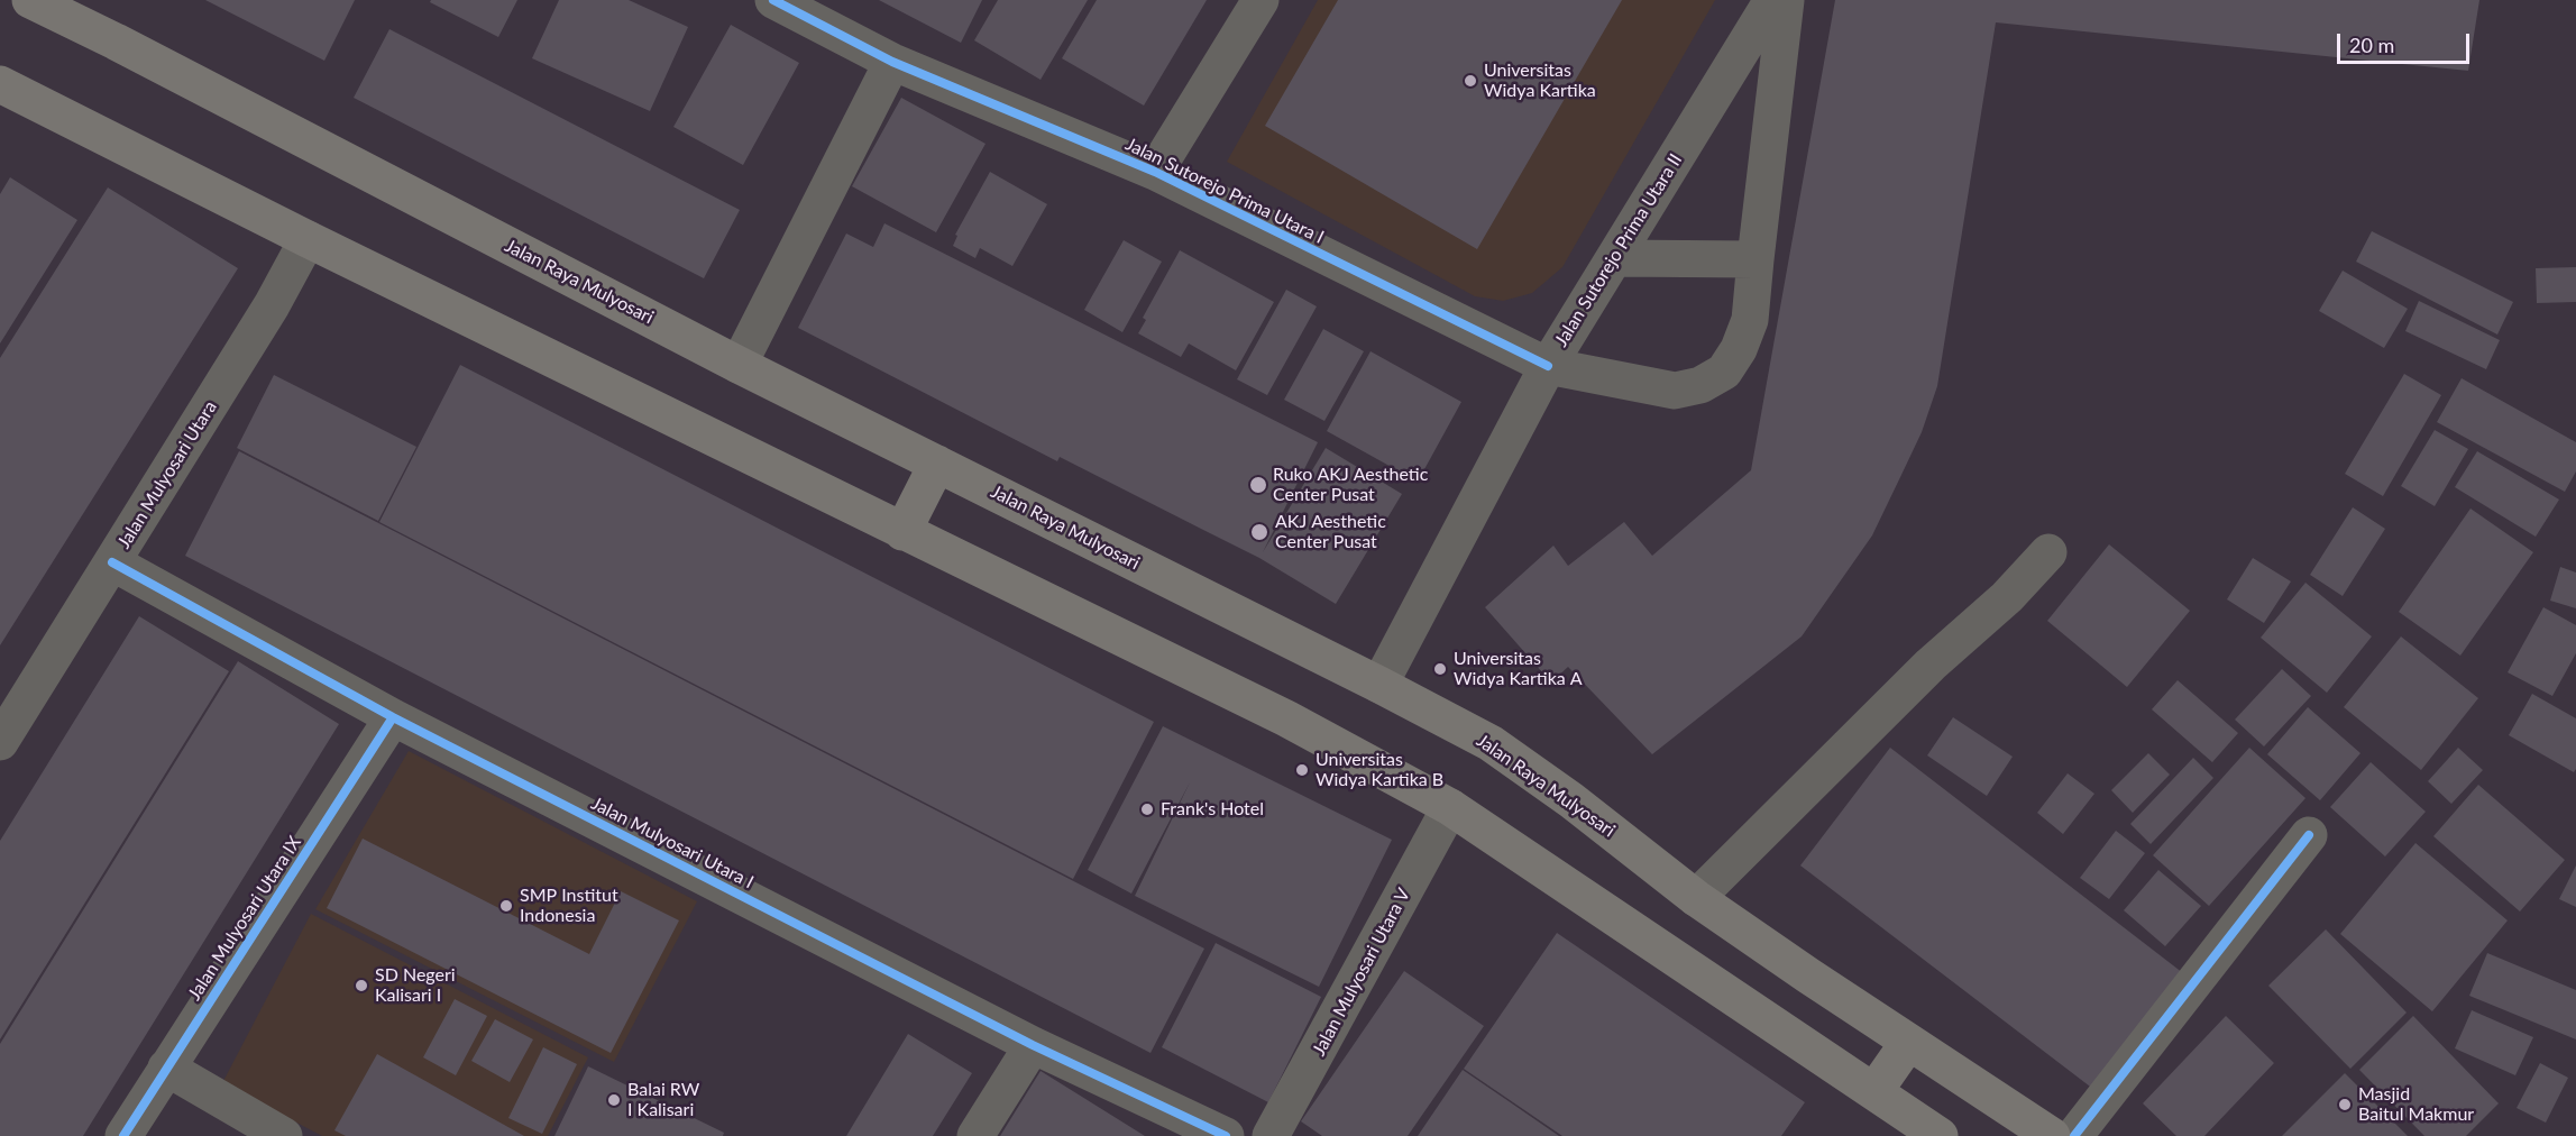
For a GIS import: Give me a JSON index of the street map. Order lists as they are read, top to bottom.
{
  "streets": {
    "main road": ["Jalan Raya Mulyosari"],
    "street": [
      "Jalan Sutorejo Prima Utara I",
      "Jalan Sutorejo Prima Utara II",
      "Jalan Mulyosari Utara",
      "Jalan Mulyosari Utara I",
      "Jalan Mulyosari Utara IX",
      "Jalan Mulyosari Utara V"
    ]
  },
  "crossings": [
    ["Jalan Sutorejo Prima Utara I", "Jalan Sutorejo Prima Utara II"],
    ["Jalan Sutorejo Prima Utara II", "Jalan Raya Mulyosari"],
    ["Jalan Mulyosari Utara", "Jalan Mulyosari Utara I"],
    ["Jalan Mulyosari Utara I", "Jalan Mulyosari Utara IX"]
  ],
  "places": [
    "Universitas Widya Kartika",
    "Ruko AKJ Aesthetic Center Pusat",
    "AKJ Aesthetic Center Pusat",
    "Universitas Widya Kartika A",
    "Universitas Widya Kartika B",
    "Frank's Hotel",
    "SMP Institut Indonesia",
    "SD Negeri Kalisari I",
    "Balai RW I Kalisari",
    "Masjid Baitul Makmur"
  ],
  "scale_bar": "20 m"
}
